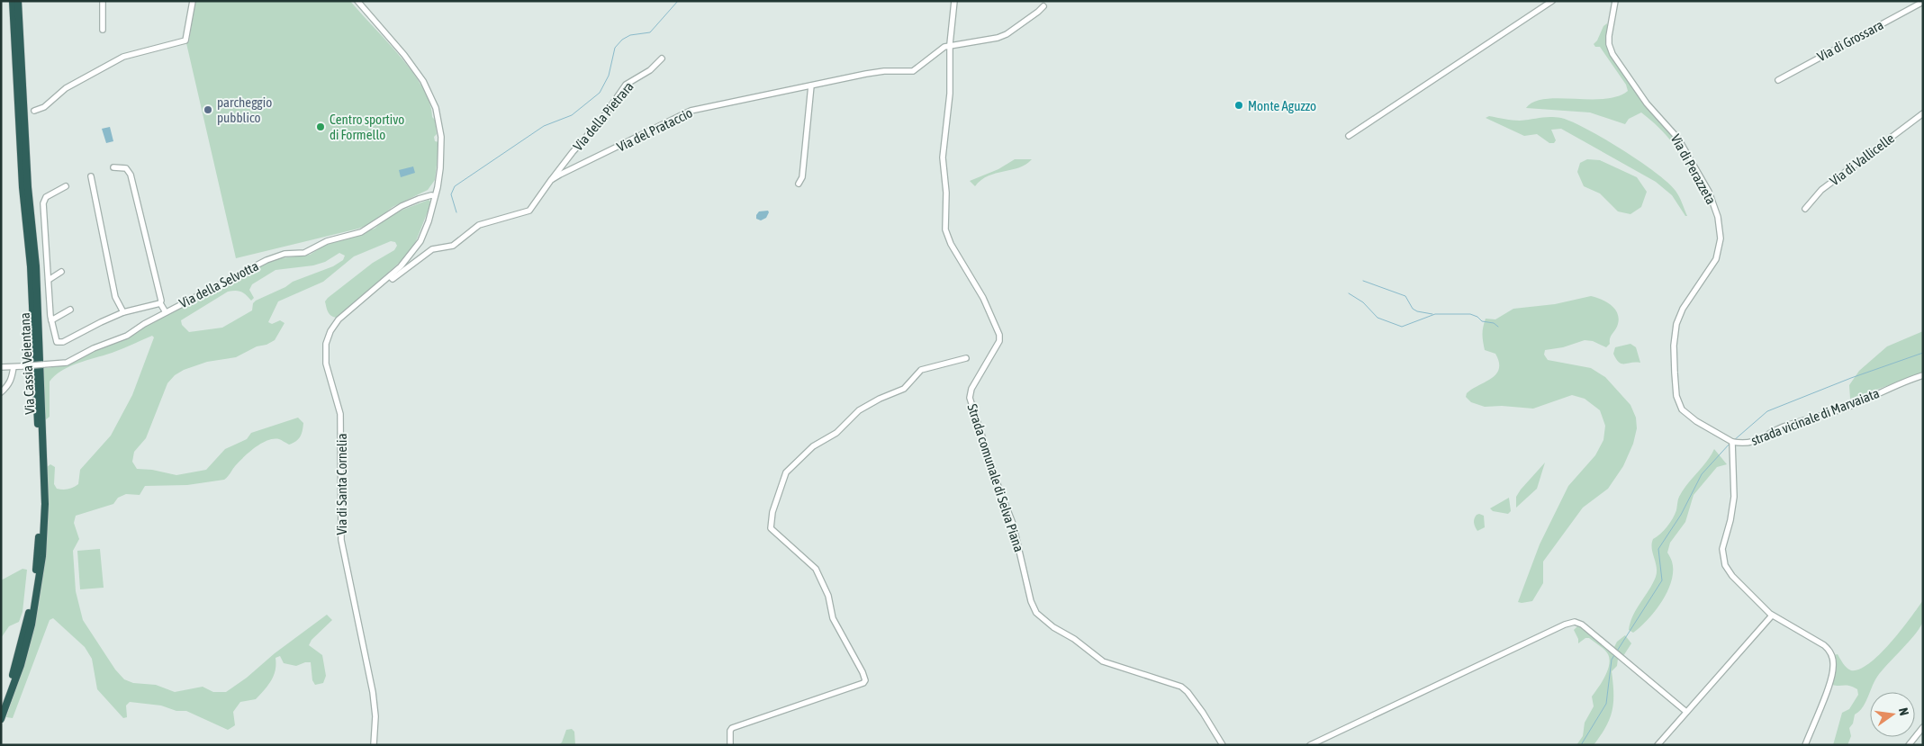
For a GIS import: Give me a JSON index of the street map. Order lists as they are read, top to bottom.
{
  "streets": {
    "highway": ["Via Cassia Veientana"],
    "street": [
      "Via di Grossara",
      "Via della Pietrara",
      "Via del Prataccio",
      "Via di Vallicelle",
      "Via di Perazzeta",
      "Via della Selvotta",
      "strada vicinale di Marvaiata",
      "Strada comunale di Selva Piana",
      "Via di Santa Cornelia"
    ]
  },
  "crossings": [
    ["Via della Pietrara", "Via del Prataccio"],
    ["Via del Prataccio", "Strada comunale di Selva Piana"],
    ["Via del Prataccio", "Via di Santa Cornelia"],
    ["Via di Perazzeta", "strada vicinale di Marvaiata"],
    ["Via della Selvotta", "Via di Santa Cornelia"]
  ],
  "places": ["Monte Aguzzo", "parcheggio pubblico", "Centro sportivo di Formello"],
  "north": "right"
}
